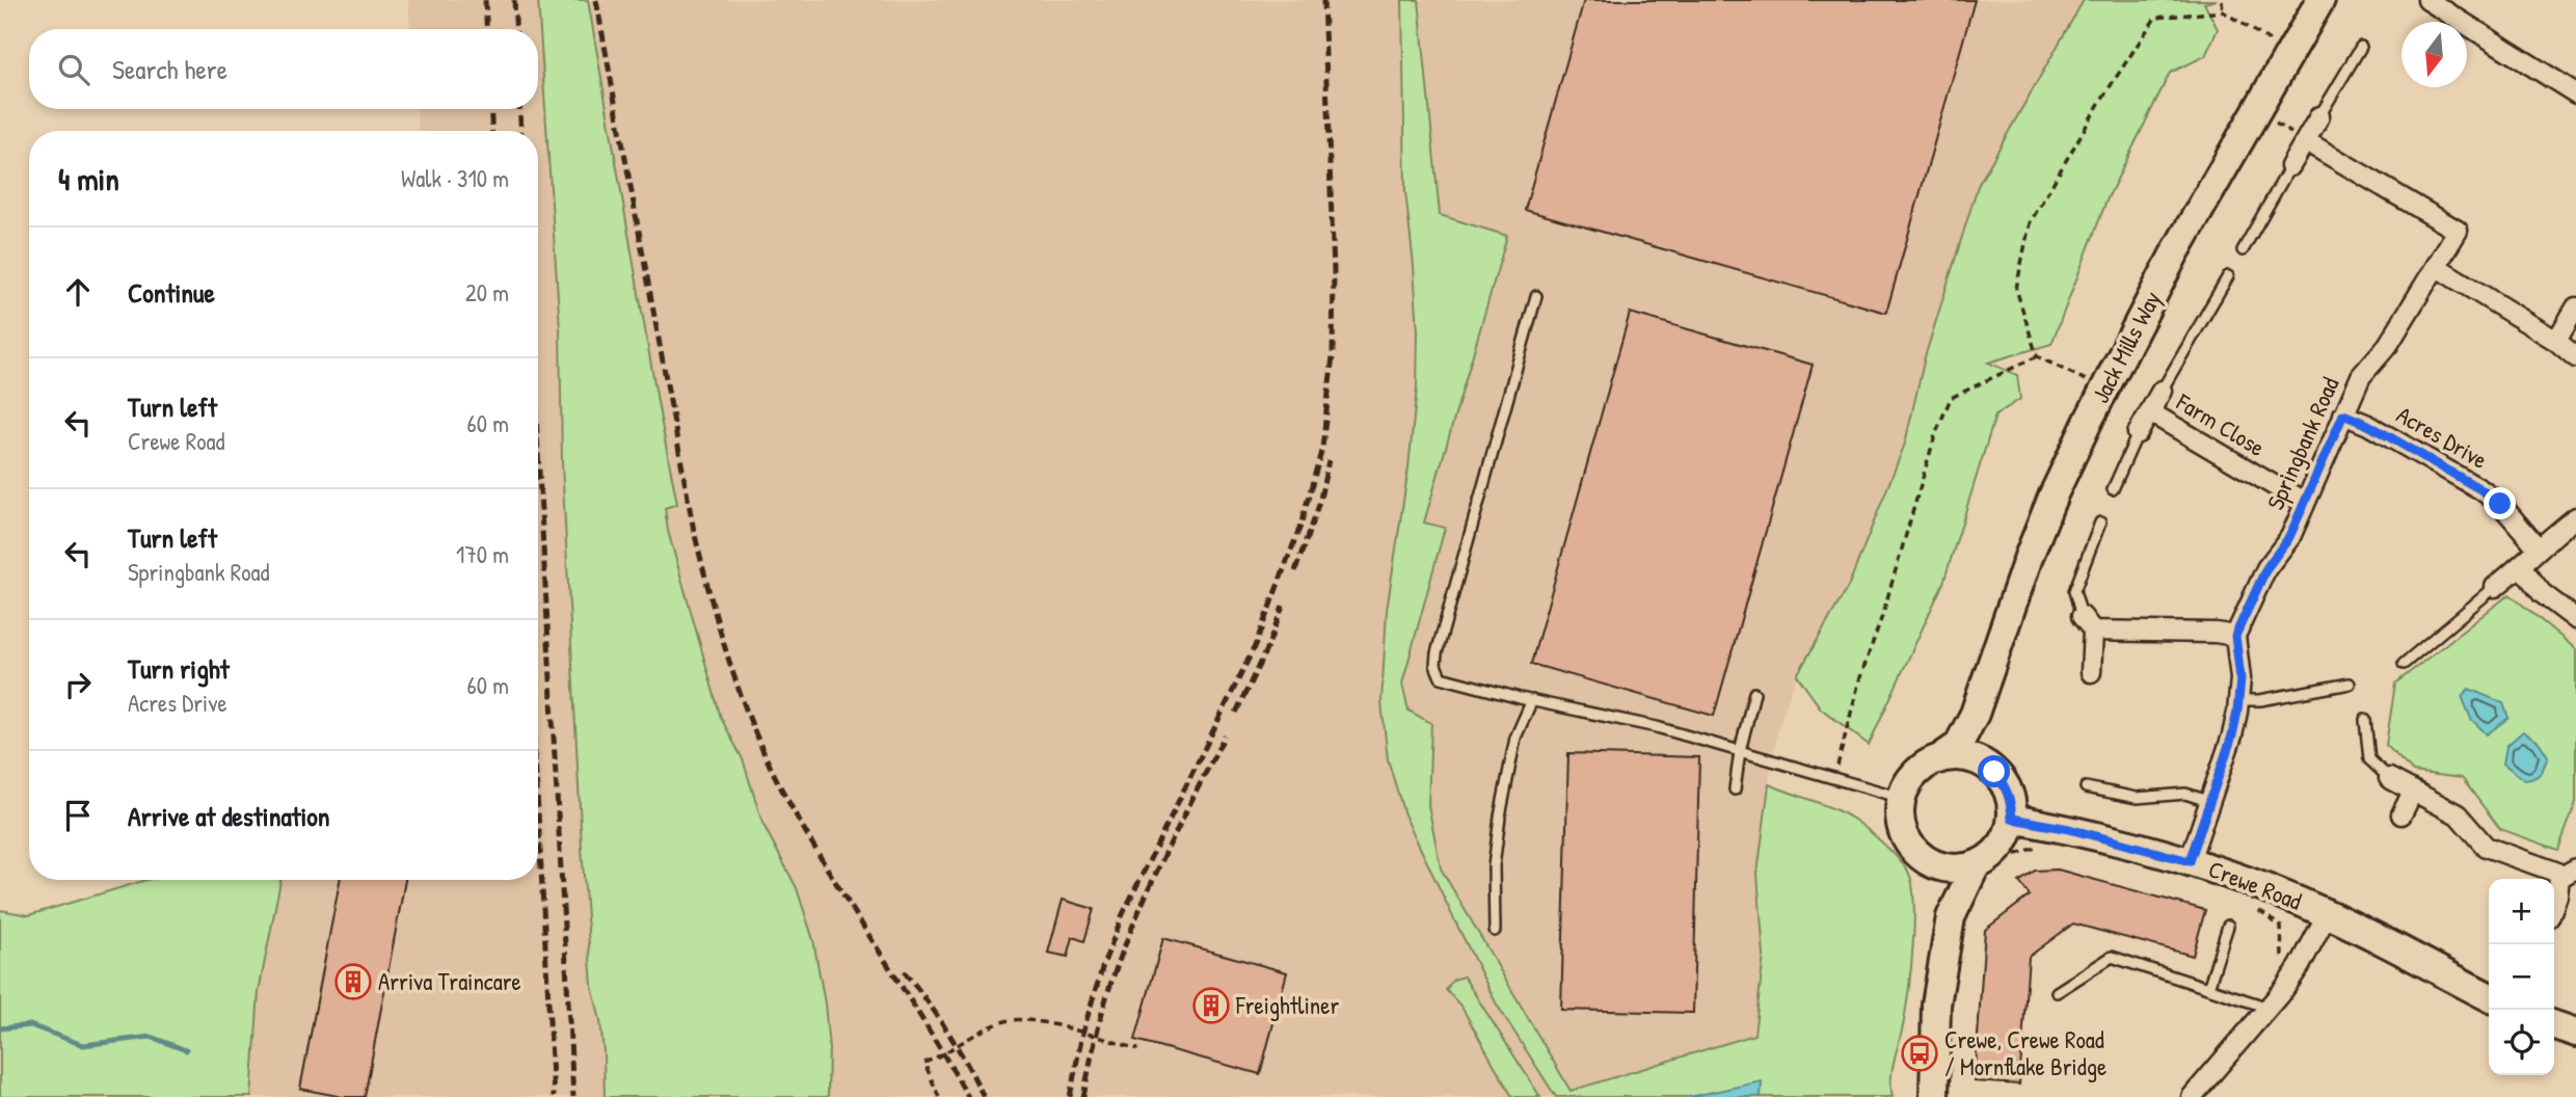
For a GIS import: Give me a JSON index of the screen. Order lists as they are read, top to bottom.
{
  "streets": {
    "main road": ["Jack Mills Way", "Crewe Road"],
    "street": ["Farm Close", "Acres Drive", "Springbank Road"]
  },
  "crossings": [
    ["Jack Mills Way", "Crewe Road"],
    ["Farm Close", "Springbank Road"],
    ["Acres Drive", "Springbank Road"]
  ],
  "places": {
    "building": ["Arriva Traincare", "Freightliner"],
    "bus stop": ["Crewe, Crewe Road / Mornflake Bridge"]
  },
  "north": "bottom",
  "page": {
    "search": "Search here",
    "heading": ["4 min", "Walk · 310 m"],
    "list": [
      ["Continue", "20 m"],
      ["Turn left", "Crewe Road", "60 m"],
      ["Turn left", "Springbank Road", "170 m"],
      ["Turn right", "Acres Drive", "60 m"],
      "Arrive at destination"
    ],
    "map_buttons": ["+", "−"]
  }
}
